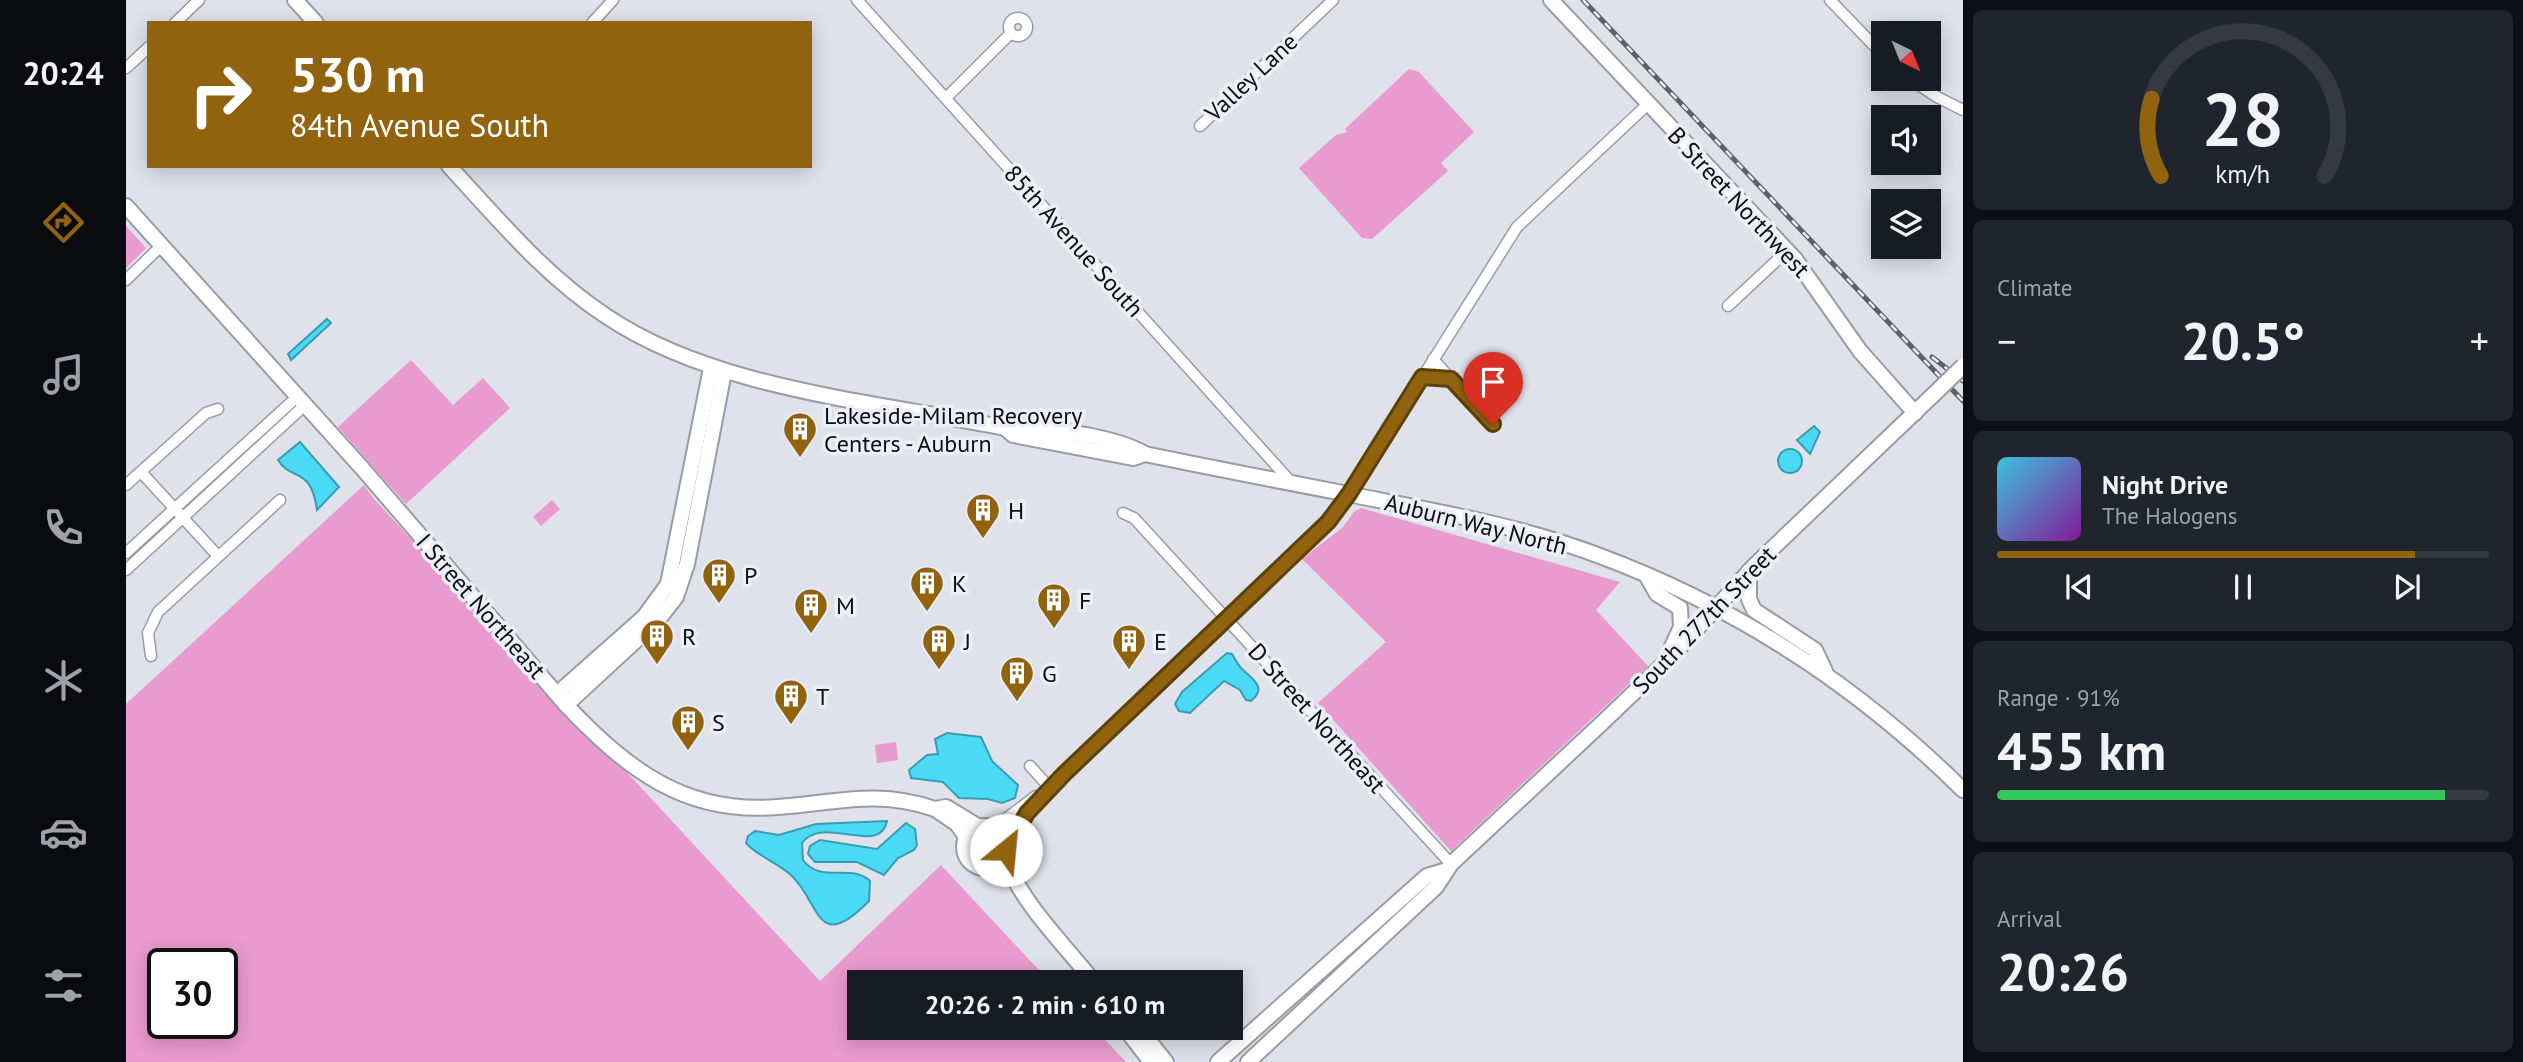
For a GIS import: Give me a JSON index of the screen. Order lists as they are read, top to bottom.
{
  "streets": {
    "main road": [
      "B Street Northwest",
      "Auburn Way North",
      "I Street Northeast",
      "South 277th Street"
    ],
    "street": ["Valley Lane", "85th Avenue South", "D Street Northeast"]
  },
  "crossings": [
    ["B Street Northwest", "South 277th Street"],
    ["85th Avenue South", "Auburn Way North"],
    ["Auburn Way North", "South 277th Street"],
    ["South 277th Street", "D Street Northeast"]
  ],
  "places": {
    "building": [
      "Lakeside-Milam Recovery Centers - Auburn",
      "H",
      "P",
      "K",
      "F",
      "M",
      "R",
      "J",
      "E",
      "G",
      "T",
      "S"
    ]
  },
  "north": "bottom right",
  "page": {
    "tabs": "20:24",
    "turn": ["530 m", "84th Avenue South"],
    "tile": [
      "Climate",
      ["Range · 91%", "455 km"],
      ["Arrival", "20:26"]
    ],
    "heat": ["−", "20.5°", "+"],
    "song": ["Night Drive", "The Halogens"],
    "limit": "30",
    "trip": "20:26 · 2 min · 610 m",
    "gauge": ["28", "km/h"]
  }
}
